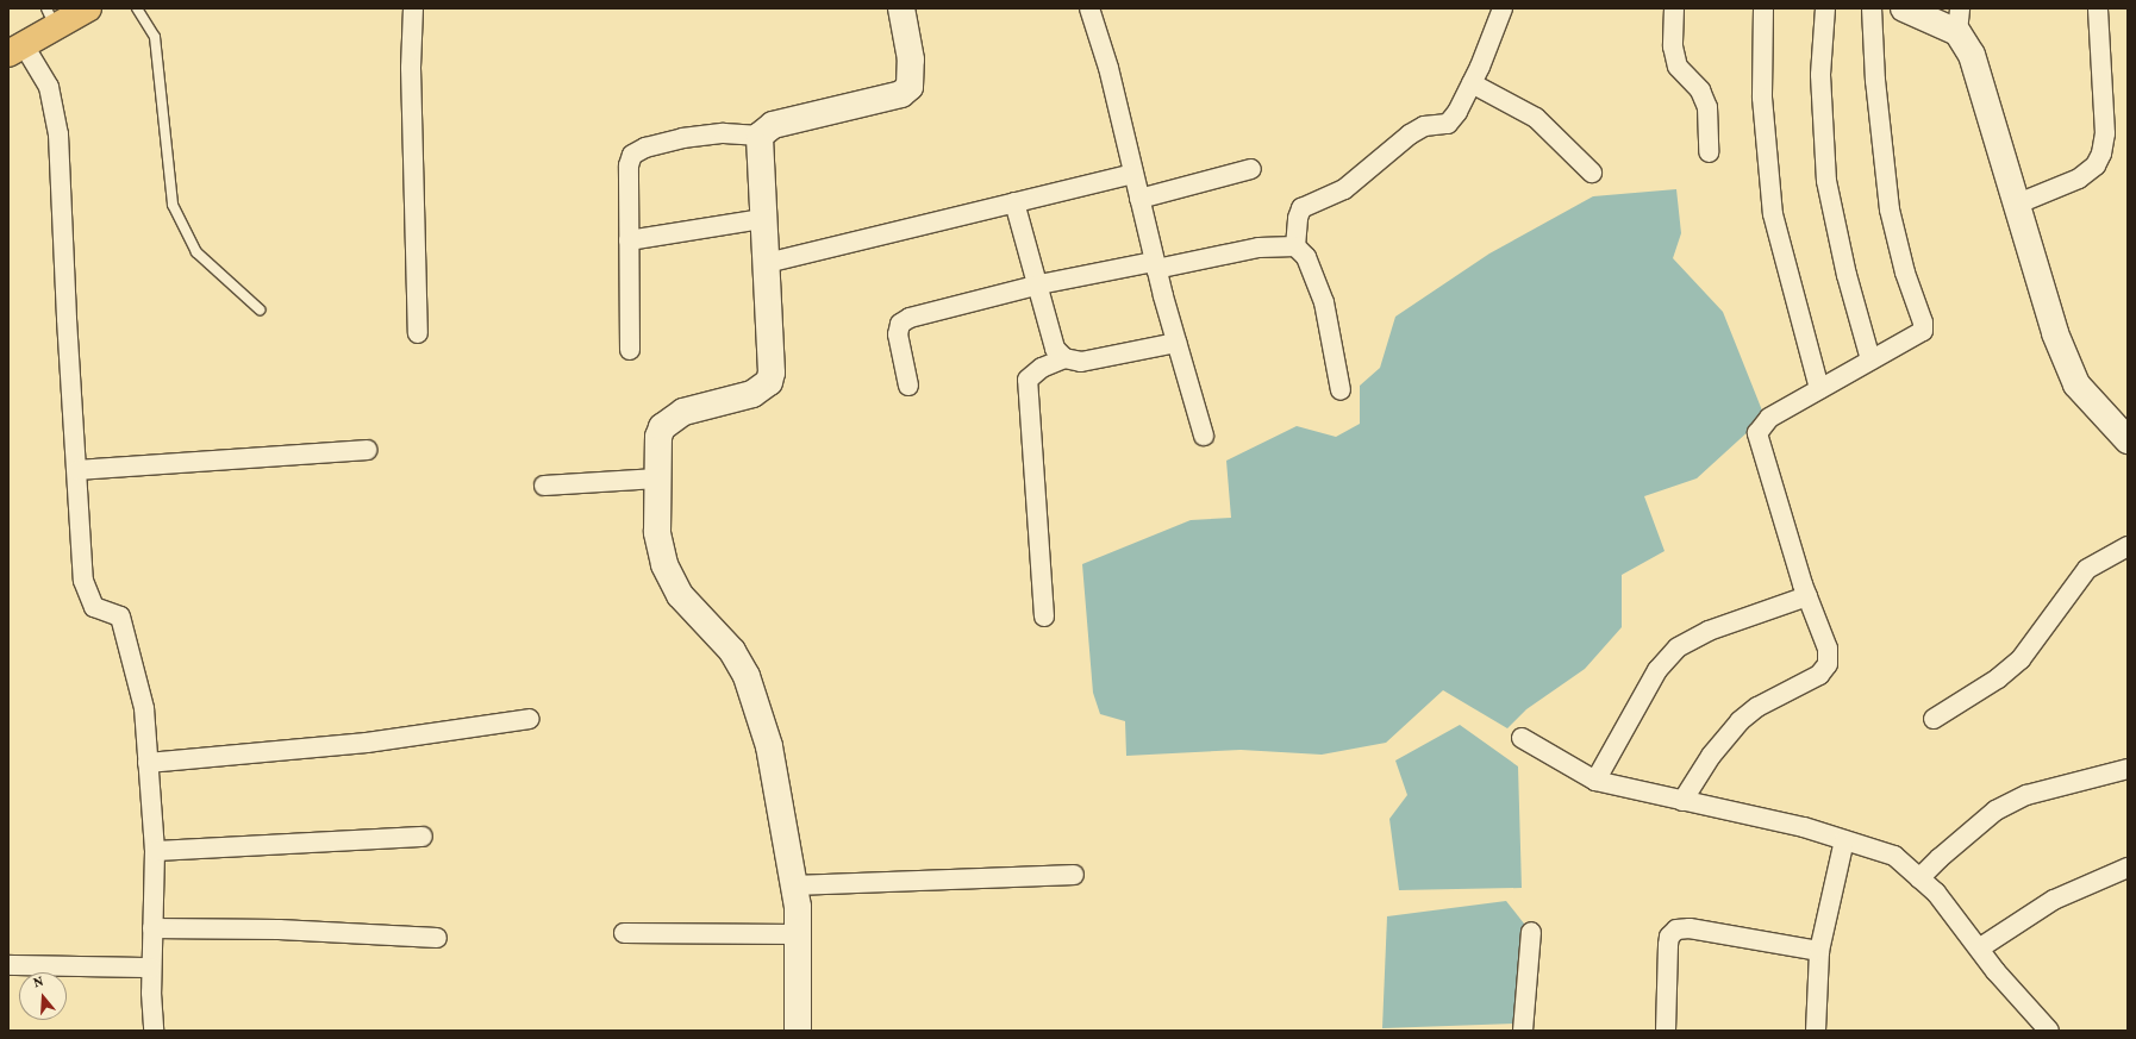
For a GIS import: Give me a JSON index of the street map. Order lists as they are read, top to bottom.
{
  "north": "top"
}
